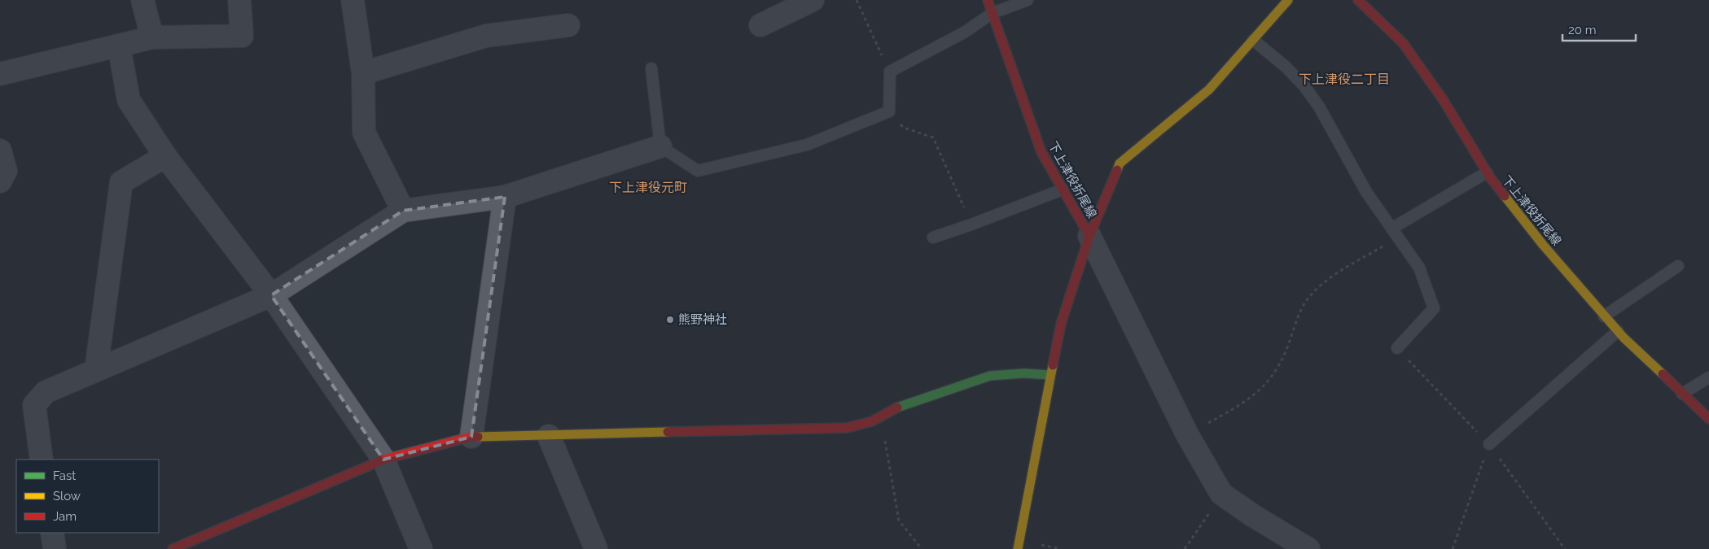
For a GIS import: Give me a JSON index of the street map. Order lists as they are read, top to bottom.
{
  "streets": {
    "street": ["下上津役折尾線"]
  },
  "districts": ["下上津役二丁目", "下上津役元町"],
  "places": ["熊野神社"],
  "legend": ["Fast", "Slow", "Jam"],
  "scale_bar": "20 m"
}
